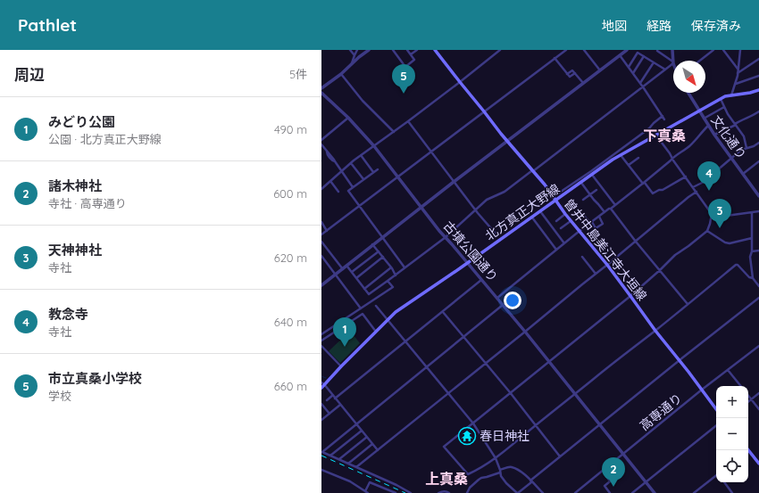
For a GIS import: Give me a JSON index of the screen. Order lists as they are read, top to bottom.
{
  "streets": {
    "main road": ["北方真正大野線", "曽井中島美江寺大垣線"],
    "street": ["文化通り", "古墳公園通り", "高専通り"]
  },
  "crossings": [
    ["文化通り", "北方真正大野線"],
    ["北方真正大野線", "曽井中島美江寺大垣線"],
    ["北方真正大野線", "古墳公園通り"],
    ["曽井中島美江寺大垣線", "高専通り"],
    ["古墳公園通り", "高専通り"]
  ],
  "districts": ["下真桑", "上真桑"],
  "places": {
    "temple": ["春日神社"]
  },
  "north": "bottom right",
  "page": {
    "header": "Pathlet",
    "nav": ["地図", "経路", "保存済み"],
    "heading": ["周辺", "5件"],
    "pins": [
      "5",
      "4",
      "3",
      "1",
      "2"
    ],
    "list": [
      {
        "mark": "1",
        "name": "みどり公園",
        "note": "公園 · 北方真正大野線",
        "value": "490 m"
      },
      {
        "mark": "2",
        "name": "諸木神社",
        "note": "寺社 · 高専通り",
        "value": "600 m"
      },
      {
        "mark": "3",
        "name": "天神神社",
        "note": "寺社",
        "value": "620 m"
      },
      {
        "mark": "4",
        "name": "教念寺",
        "note": "寺社",
        "value": "640 m"
      },
      {
        "mark": "5",
        "name": "市立真桑小学校",
        "note": "学校",
        "value": "660 m"
      }
    ],
    "map_buttons": ["+", "−"]
  }
}
